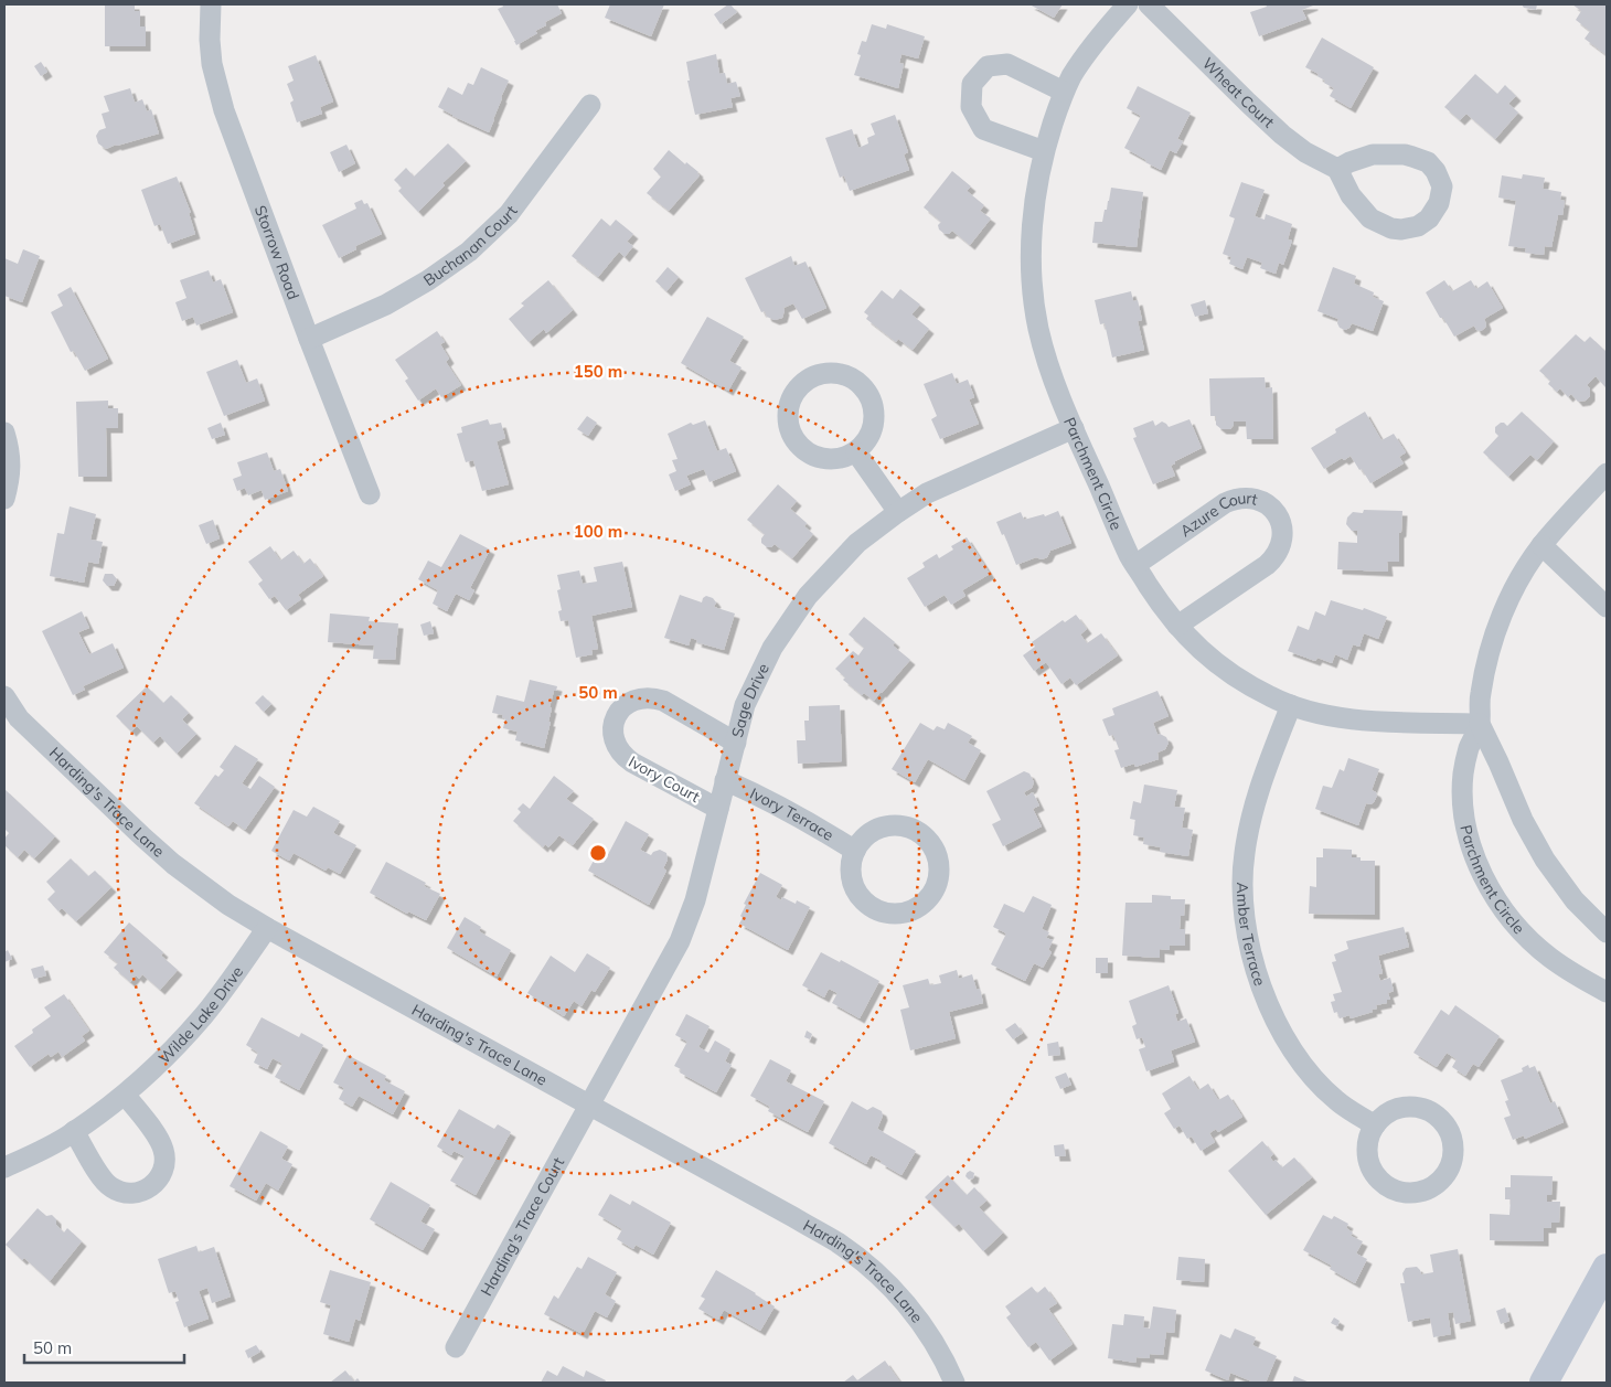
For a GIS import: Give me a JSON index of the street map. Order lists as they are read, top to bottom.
{
  "streets": {
    "street": [
      "Wheat Court",
      "Buchanan Court",
      "Storrow Road",
      "Parchment Circle",
      "Azure Court",
      "Sage Drive",
      "Ivory Court",
      "Harding's Trace Lane",
      "Ivory Terrace",
      "Amber Terrace",
      "Wilde Lake Drive",
      "Harding's Trace Court"
    ]
  },
  "crossings": [
    ["Buchanan Court", "Storrow Road"],
    ["Parchment Circle", "Azure Court"],
    ["Parchment Circle", "Sage Drive"],
    ["Parchment Circle", "Amber Terrace"],
    ["Sage Drive", "Ivory Court"],
    ["Sage Drive", "Harding's Trace Lane"],
    ["Sage Drive", "Ivory Terrace"],
    ["Sage Drive", "Harding's Trace Court"],
    ["Harding's Trace Lane", "Wilde Lake Drive"],
    ["Harding's Trace Lane", "Harding's Trace Court"]
  ],
  "scale_bar": "50 m",
  "rings": ["150 m", "100 m", "50 m"]
}
